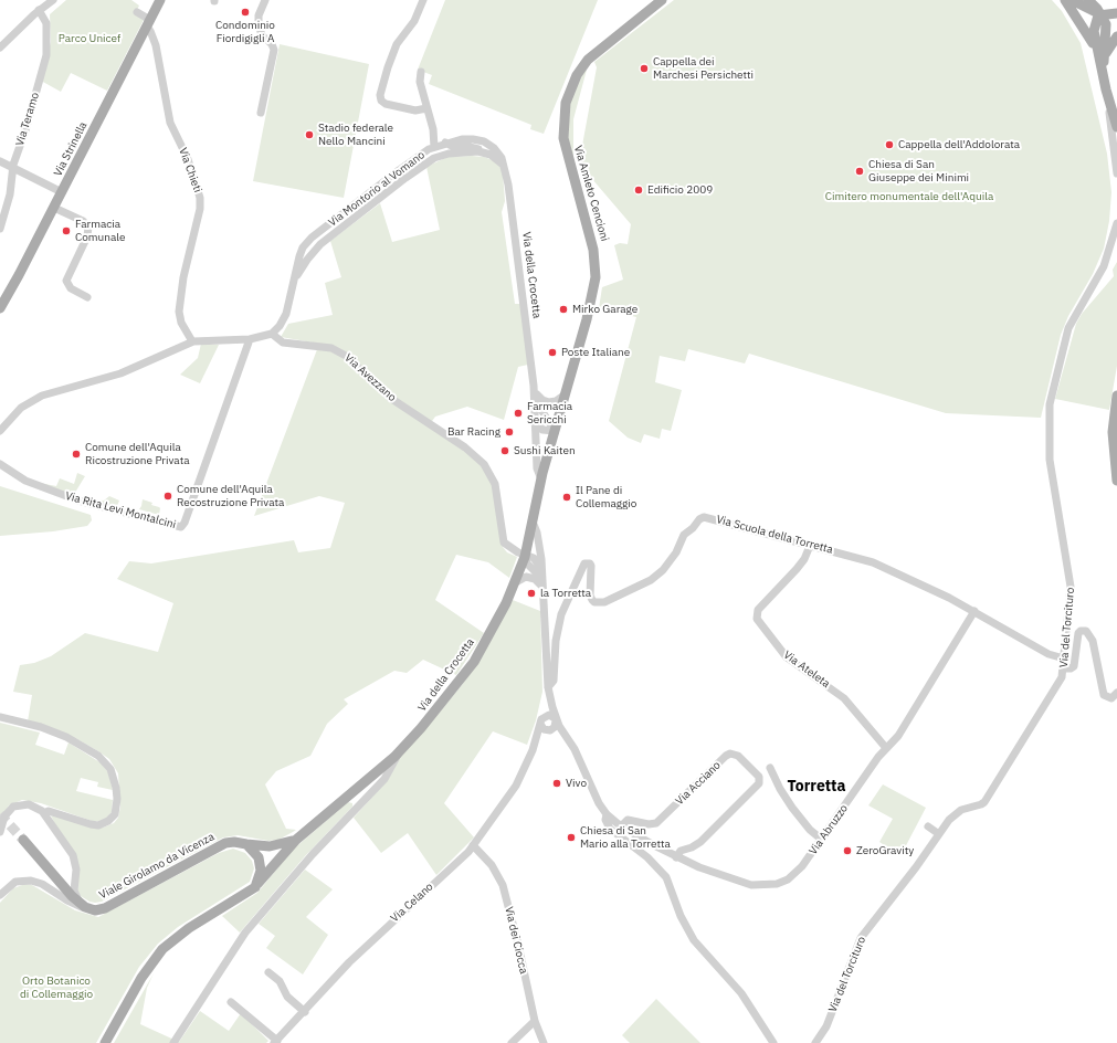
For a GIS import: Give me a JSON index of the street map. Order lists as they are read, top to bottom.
{
  "streets": {
    "main road": [
      "Via Strinella",
      "Via Amleto Cencioni",
      "Via della Crocetta",
      "Viale Girolamo da Vicenza"
    ],
    "street": [
      "Via Teramo",
      "Via Chieti",
      "Via Montorio al Vomano",
      "Via Avezzano",
      "Via Rita Levi Montalcini",
      "Via Scuola della Torretta",
      "Via del Torcituro",
      "Via Ateleta",
      "Via Acciano",
      "Via Abruzzo",
      "Via Celano",
      "Via dei Ciocca"
    ]
  },
  "crossings": [
    ["Via Strinella", "Via Chieti"],
    ["Via Montorio al Vomano", "Via Avezzano"],
    ["Via Amleto Cencioni", "Via della Crocetta"],
    ["Via della Crocetta", "Via Avezzano"],
    ["Via della Crocetta", "Viale Girolamo da Vicenza"],
    ["Via della Crocetta", "Via Celano"],
    ["Via Avezzano", "Via Celano"],
    ["Via Scuola della Torretta", "Via del Torcituro"],
    ["Via Scuola della Torretta", "Via Ateleta"],
    ["Via Scuola della Torretta", "Via Abruzzo"],
    ["Via Scuola della Torretta", "Via Celano"],
    ["Via Ateleta", "Via Abruzzo"],
    ["Via Acciano", "Via Abruzzo"],
    ["Via Celano", "Via dei Ciocca"]
  ],
  "districts": ["Torretta"],
  "parks": ["Parco Unicef", "Cimitero monumentale dell'Aquila", "Orto Botanico di Collemaggio"],
  "places": [
    "Condominio Fiordigigli A",
    "Cappella dei Marchesi Persichetti",
    "Stadio federale Nello Mancini",
    "Cappella dell'Addolorata",
    "Chiesa di San Giuseppe dei Minimi",
    "Edificio 2009",
    "Farmacia Comunale",
    "Mirko Garage",
    "Poste Italiane",
    "Farmacia Sericchi",
    "Bar Racing",
    "Sushi Kaiten",
    "Comune dell'Aquila Ricostruzione Privata",
    "Comune dell'Aquila Recostruzione Privata",
    "Il Pane di Collemaggio",
    "la Torretta",
    "Vivo",
    "Chiesa di San Mario alla Torretta",
    "ZeroGravity"
  ]
}
